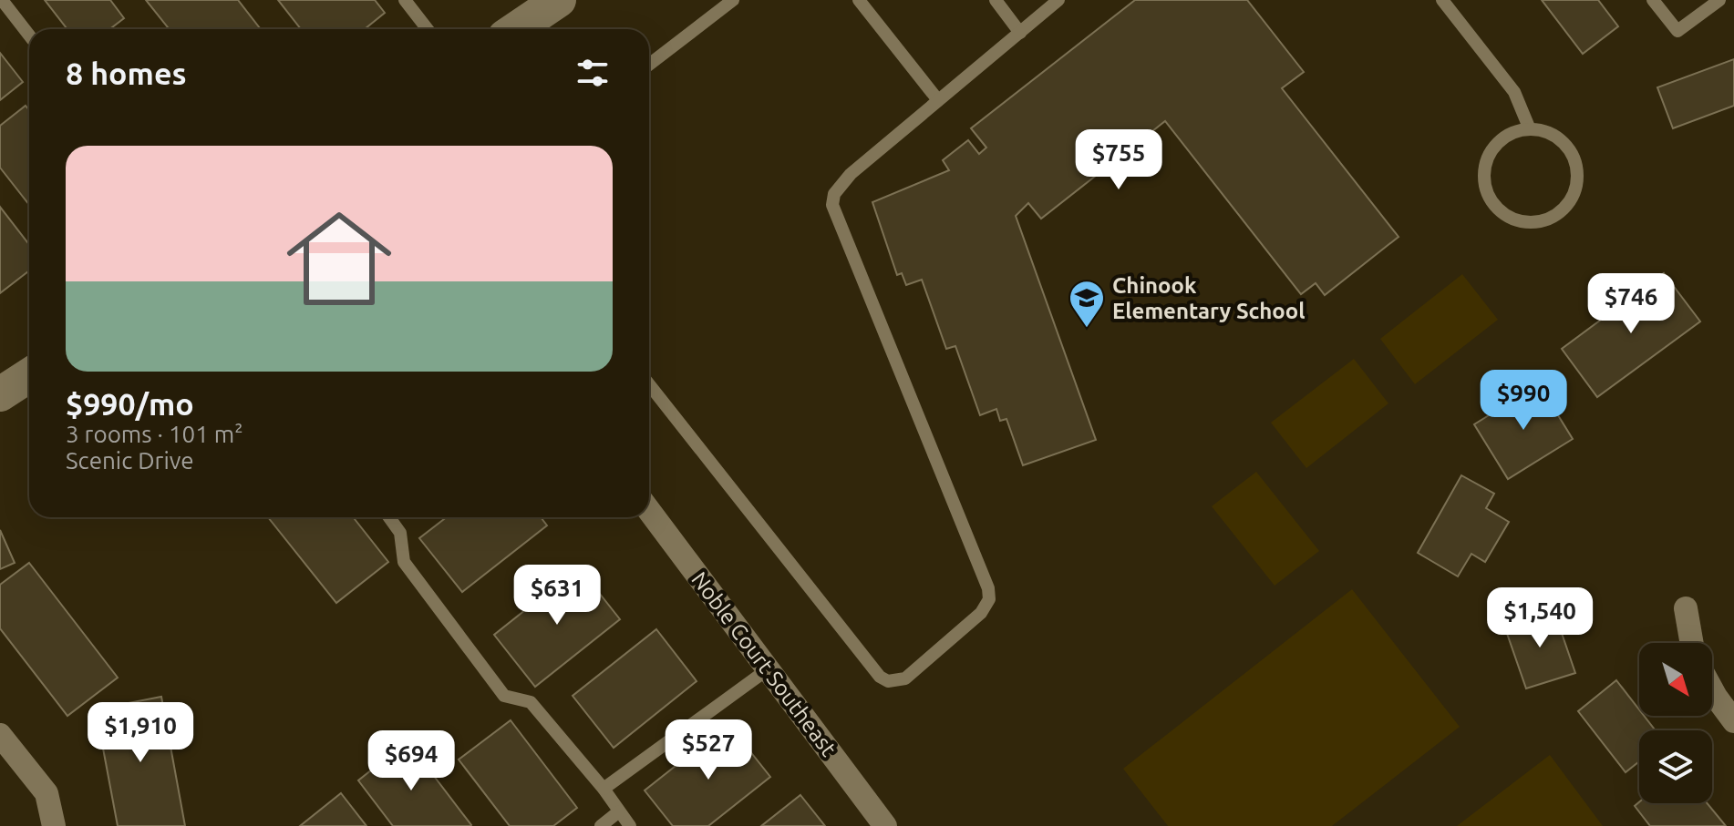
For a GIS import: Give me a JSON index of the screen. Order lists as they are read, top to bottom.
{
  "streets": {
    "street": ["Noble Court Southeast"]
  },
  "places": {
    "school or university": ["Chinook Elementary School"]
  },
  "north": "bottom right",
  "page": {
    "heading": "8 homes",
    "list": [
      {
        "name": "$990/mo",
        "note": "3 rooms · 101 m² · Scenic Drive"
      }
    ],
    "price": [
      "$755",
      "$746",
      "$990",
      "$631",
      "$1,540",
      "$1,910",
      "$527",
      "$694"
    ]
  }
}
